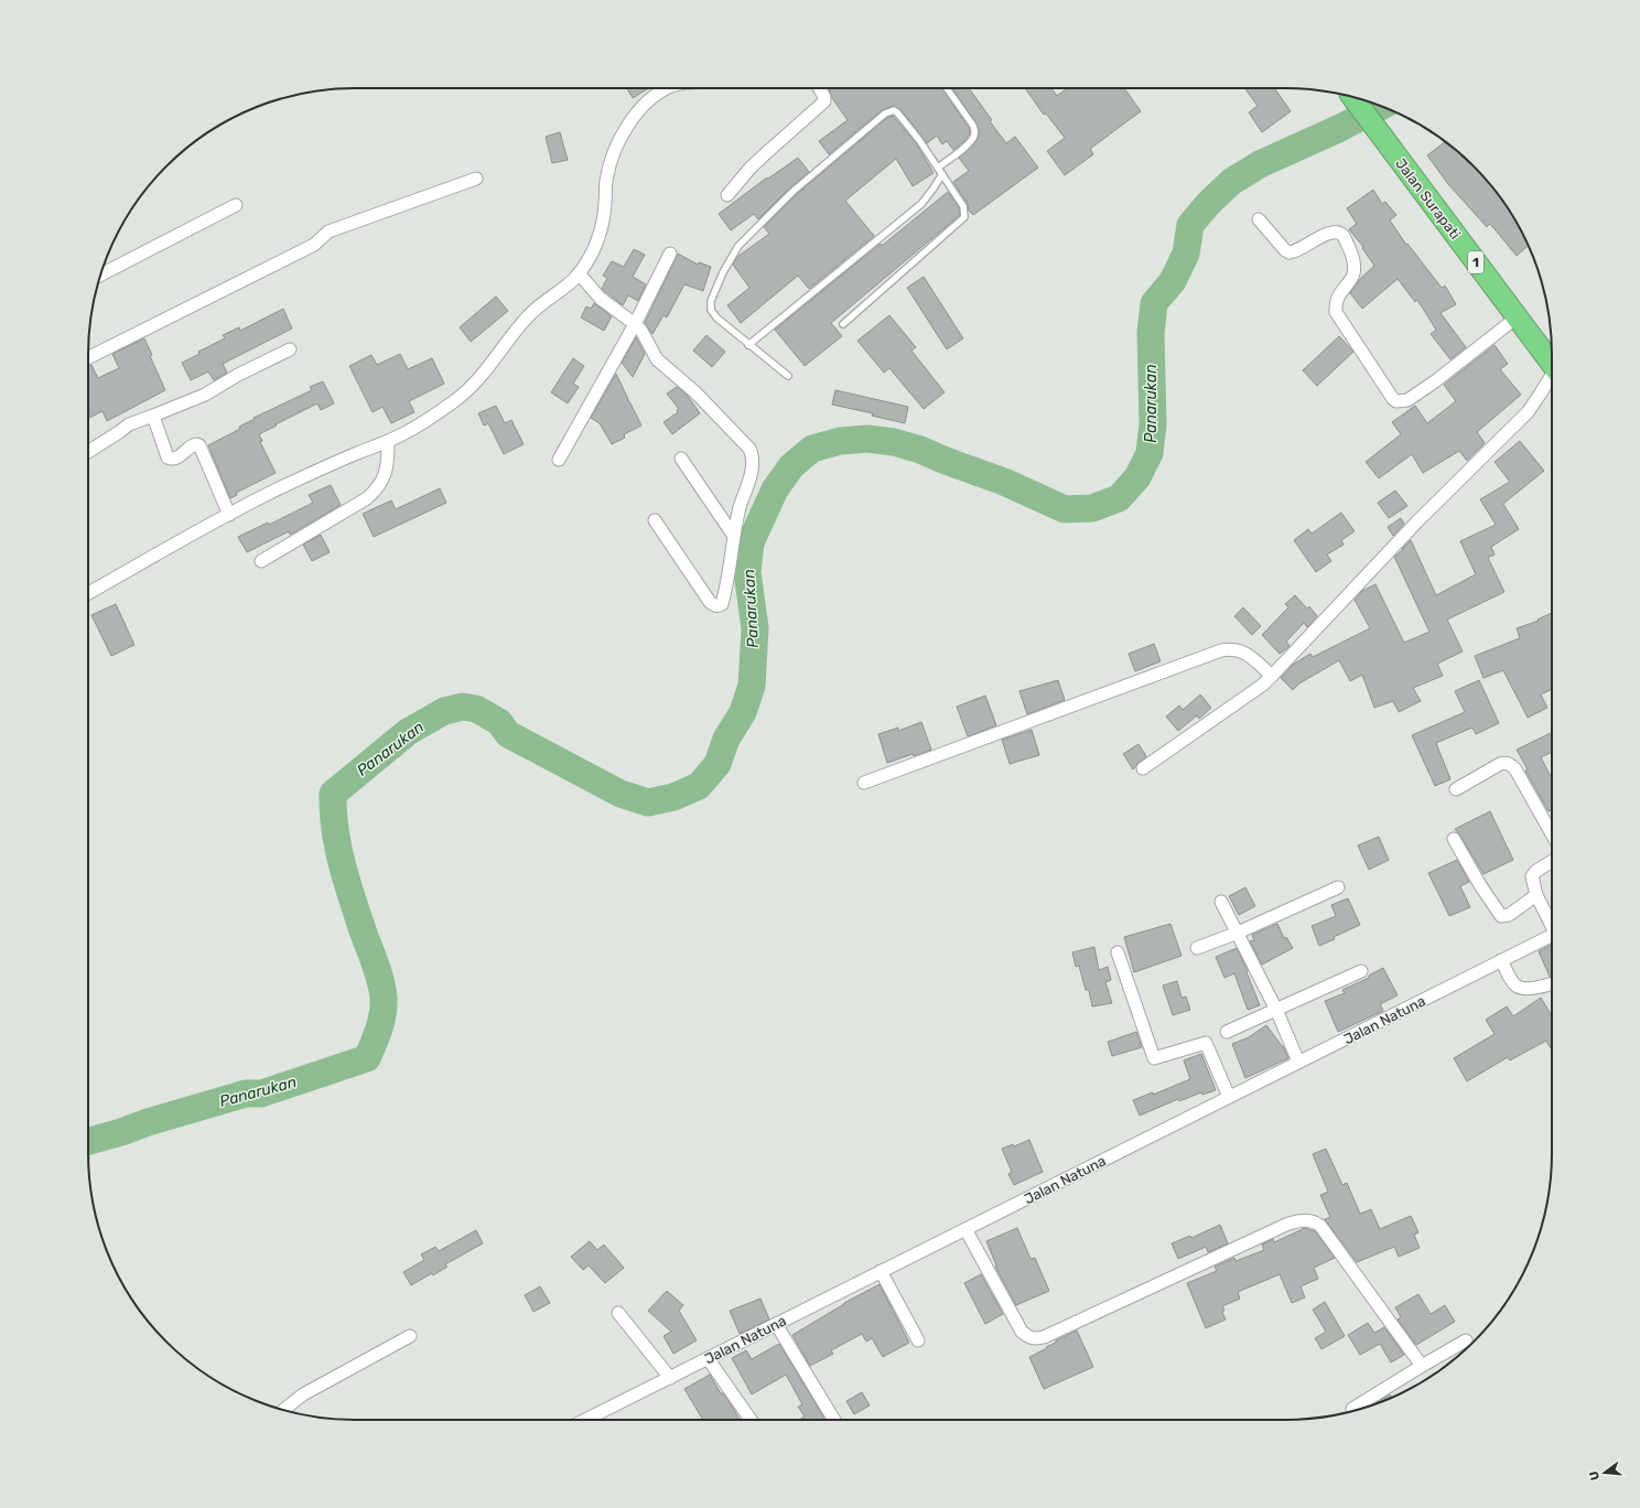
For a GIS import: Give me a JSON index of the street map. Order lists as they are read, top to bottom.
{
  "streets": {
    "highway": ["Jalan Surapati", "1"],
    "street": ["Jalan Natuna"]
  },
  "water": ["Panarukan"],
  "north": "left"
}
